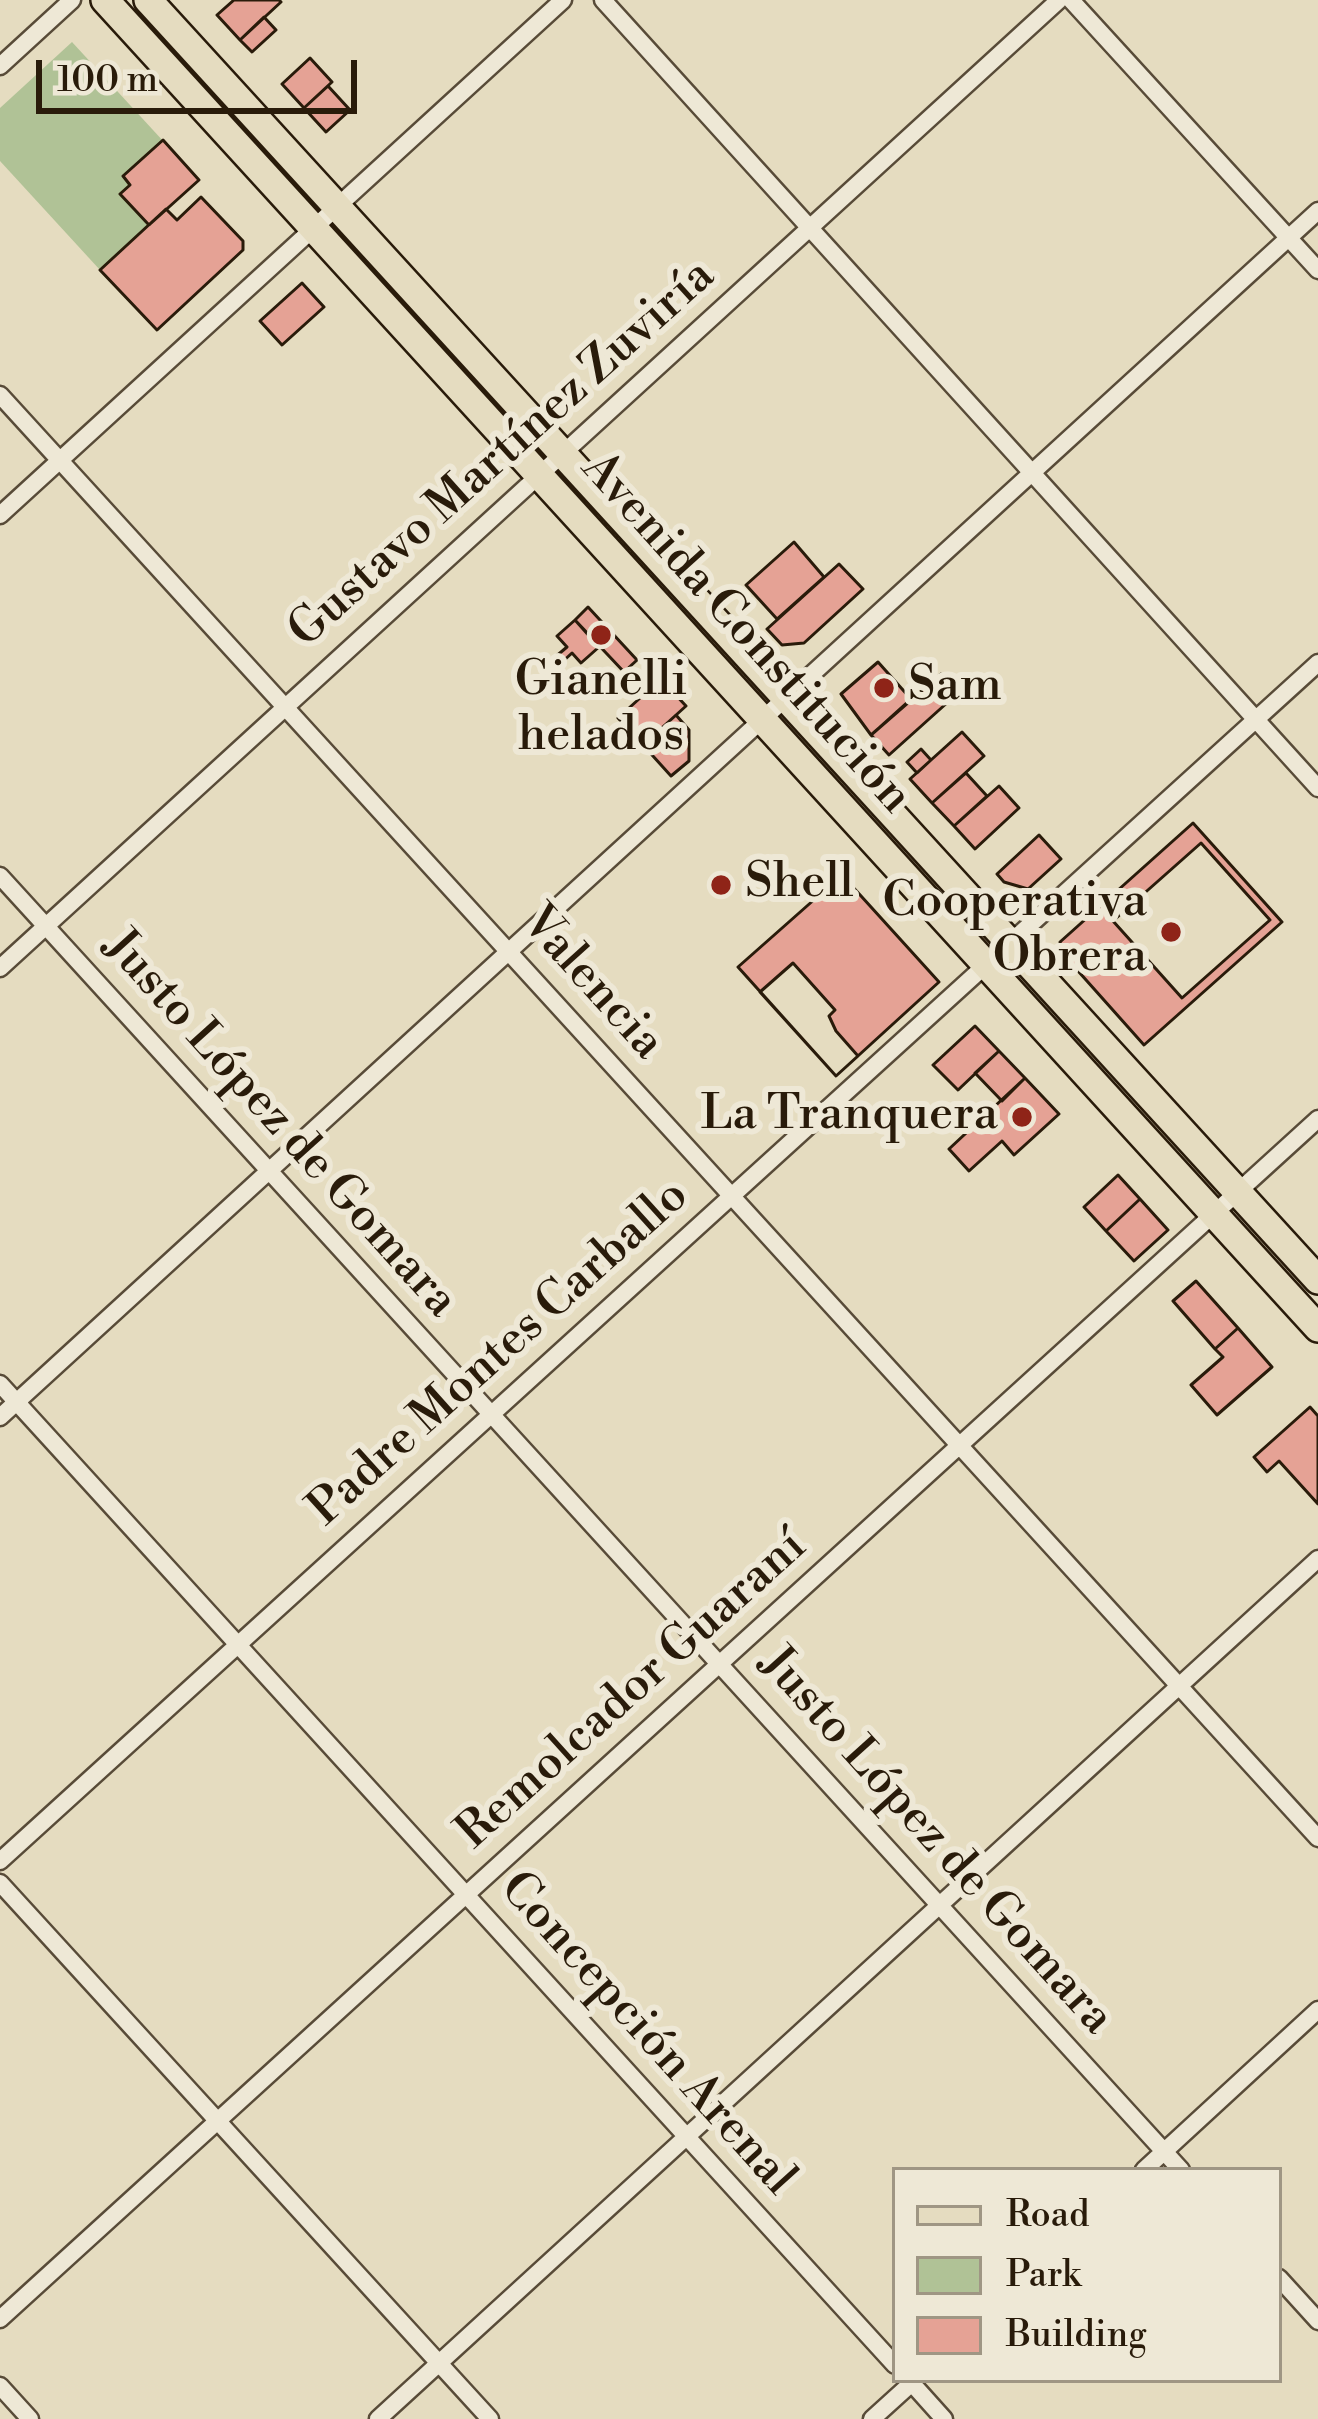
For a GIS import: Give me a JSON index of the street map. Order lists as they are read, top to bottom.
{
  "streets": {
    "main road": ["Avenida Constitución"],
    "street": [
      "Gustavo Martínez Zuviría",
      "Valencia",
      "Justo López de Gomara",
      "Padre Montes Carballo",
      "Remolcador Guaraní",
      "Concepción Arenal"
    ]
  },
  "crossings": [
    ["Gustavo Martínez Zuviría", "Avenida Constitución"],
    ["Gustavo Martínez Zuviría", "Valencia"],
    ["Gustavo Martínez Zuviría", "Justo López de Gomara"],
    ["Avenida Constitución", "Padre Montes Carballo"],
    ["Avenida Constitución", "Remolcador Guaraní"],
    ["Valencia", "Padre Montes Carballo"],
    ["Valencia", "Remolcador Guaraní"],
    ["Justo López de Gomara", "Padre Montes Carballo"],
    ["Justo López de Gomara", "Remolcador Guaraní"],
    ["Padre Montes Carballo", "Concepción Arenal"],
    ["Remolcador Guaraní", "Concepción Arenal"]
  ],
  "places": [
    "Gianelli helados",
    "Sam",
    "Shell",
    "Cooperativa Obrera",
    "La Tranquera"
  ],
  "legend": ["Road", "Park", "Building"],
  "scale_bar": "100 m"
}
